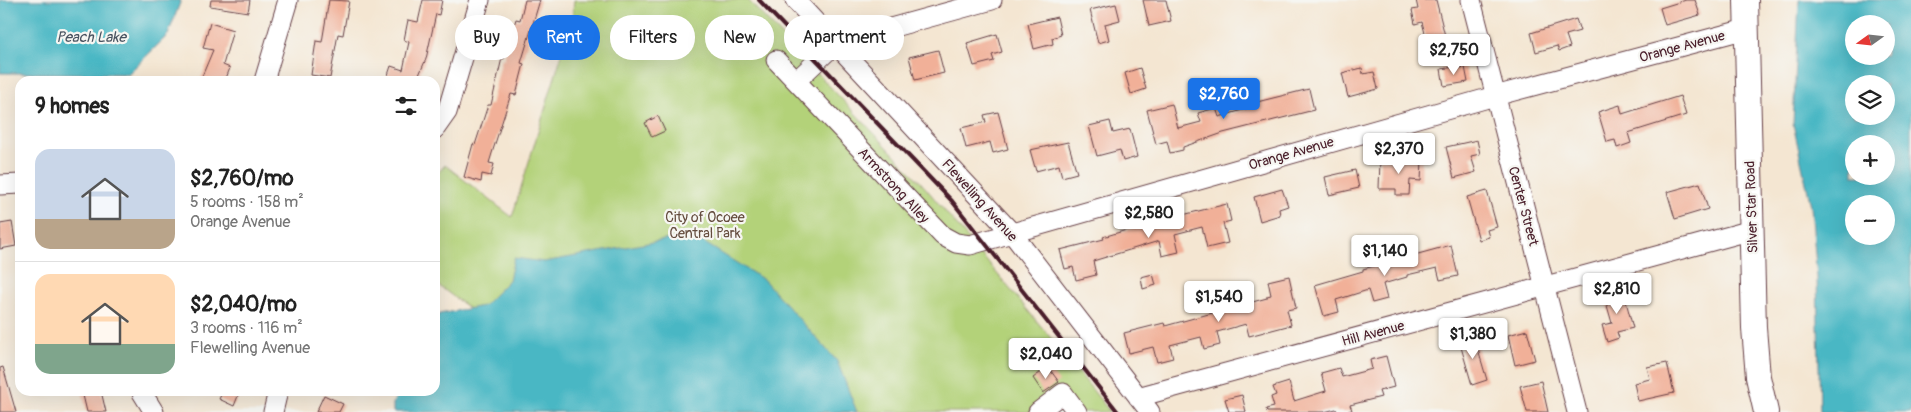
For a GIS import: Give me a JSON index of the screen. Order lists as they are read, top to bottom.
{
  "streets": {
    "main road": ["Silver Star Road"],
    "street": [
      "Orange Avenue",
      "Armstrong Alley",
      "Flewelling Avenue",
      "Center Street",
      "Hill Avenue"
    ]
  },
  "crossings": [
    ["Orange Avenue", "Armstrong Alley"],
    ["Orange Avenue", "Flewelling Avenue"],
    ["Orange Avenue", "Center Street"],
    ["Orange Avenue", "Silver Star Road"],
    ["Armstrong Alley", "Flewelling Avenue"],
    ["Flewelling Avenue", "Hill Avenue"],
    ["Center Street", "Hill Avenue"],
    ["Silver Star Road", "Hill Avenue"]
  ],
  "water": ["Peach Lake"],
  "parks": ["City of Ocoee Central Park"],
  "north": "left",
  "page": {
    "map_buttons": ["+", "−"],
    "chip": [
      "Buy",
      "Rent",
      "Filters",
      "New",
      "Apartment"
    ],
    "price": [
      "$2,750",
      "$2,760",
      "$2,370",
      "$2,580",
      "$1,140",
      "$2,810",
      "$1,540",
      "$1,380",
      "$2,040"
    ],
    "heading": "9 homes",
    "list": [
      {
        "name": "$2,760/mo",
        "note": "5 rooms · 158 m² · Orange Avenue"
      },
      {
        "name": "$2,040/mo",
        "note": "3 rooms · 116 m² · Flewelling Avenue"
      }
    ]
  }
}
